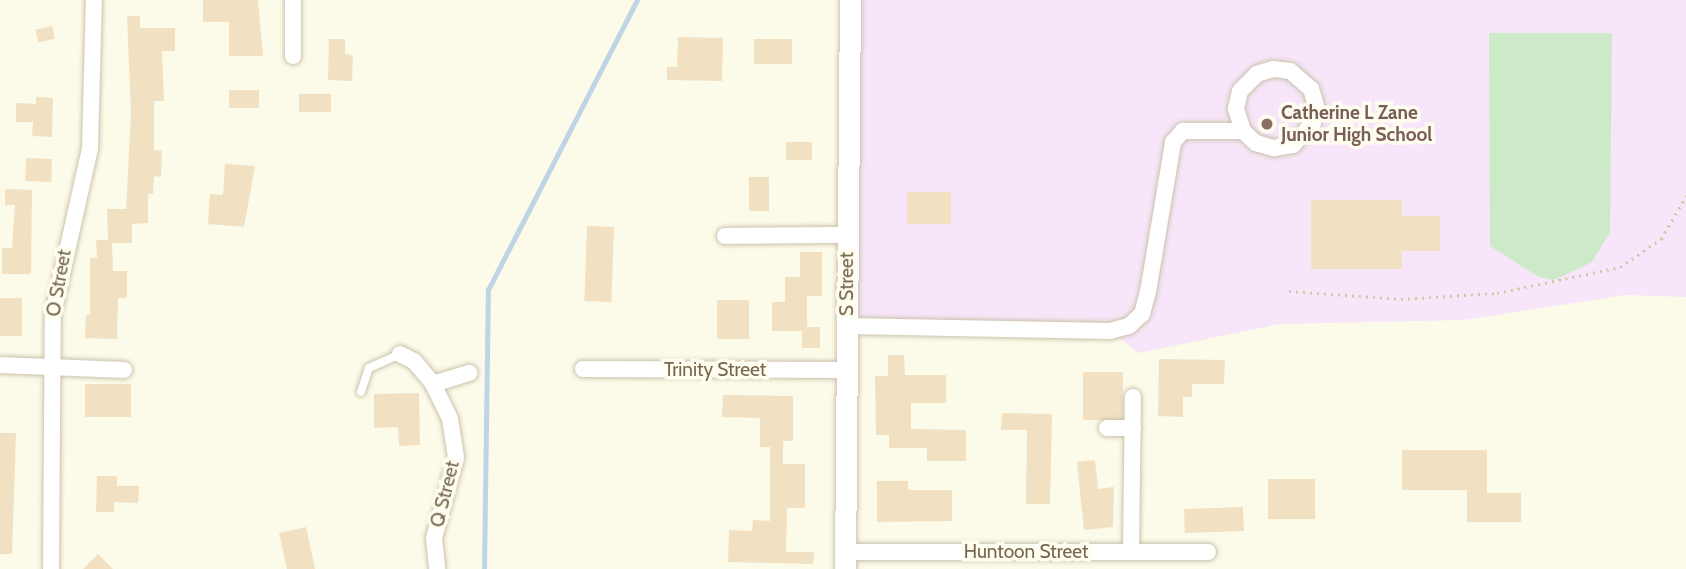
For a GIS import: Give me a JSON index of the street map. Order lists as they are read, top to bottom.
{
  "streets": {
    "main road": ["S Street"],
    "street": [
      "O Street",
      "Trinity Street",
      "Q Street",
      "Huntoon Street"
    ]
  },
  "crossings": [
    ["S Street", "Trinity Street"],
    ["S Street", "Huntoon Street"]
  ],
  "places": ["Catherine L Zane Junior High School"]
}
